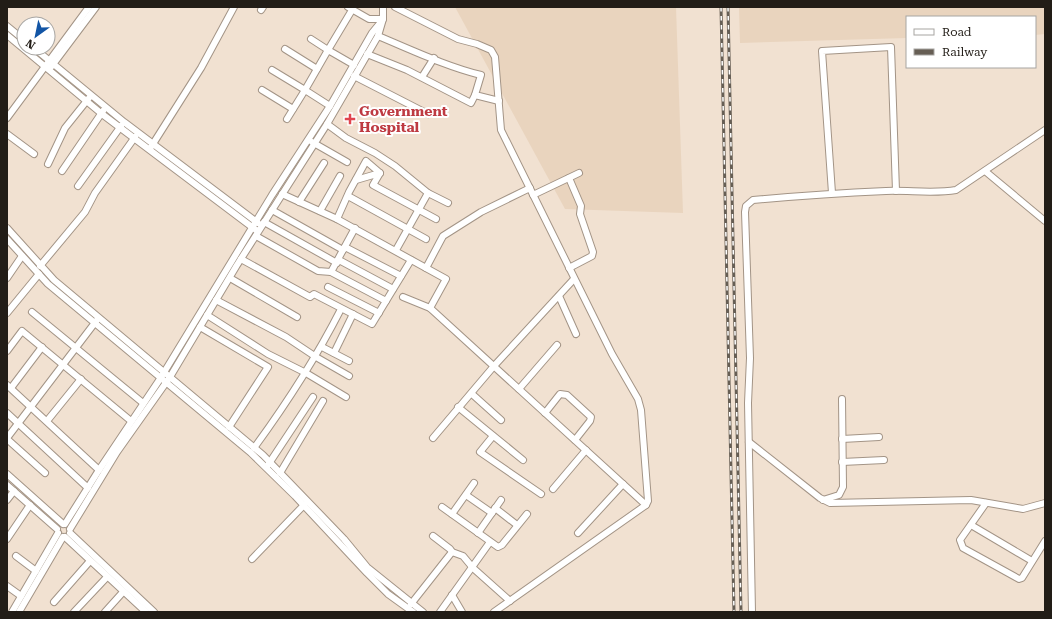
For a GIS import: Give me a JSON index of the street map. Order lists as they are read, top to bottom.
{
  "places": {
    "health": ["Government Hospital"]
  },
  "legend": ["Road", "Railway"],
  "north": "bottom left"
}
